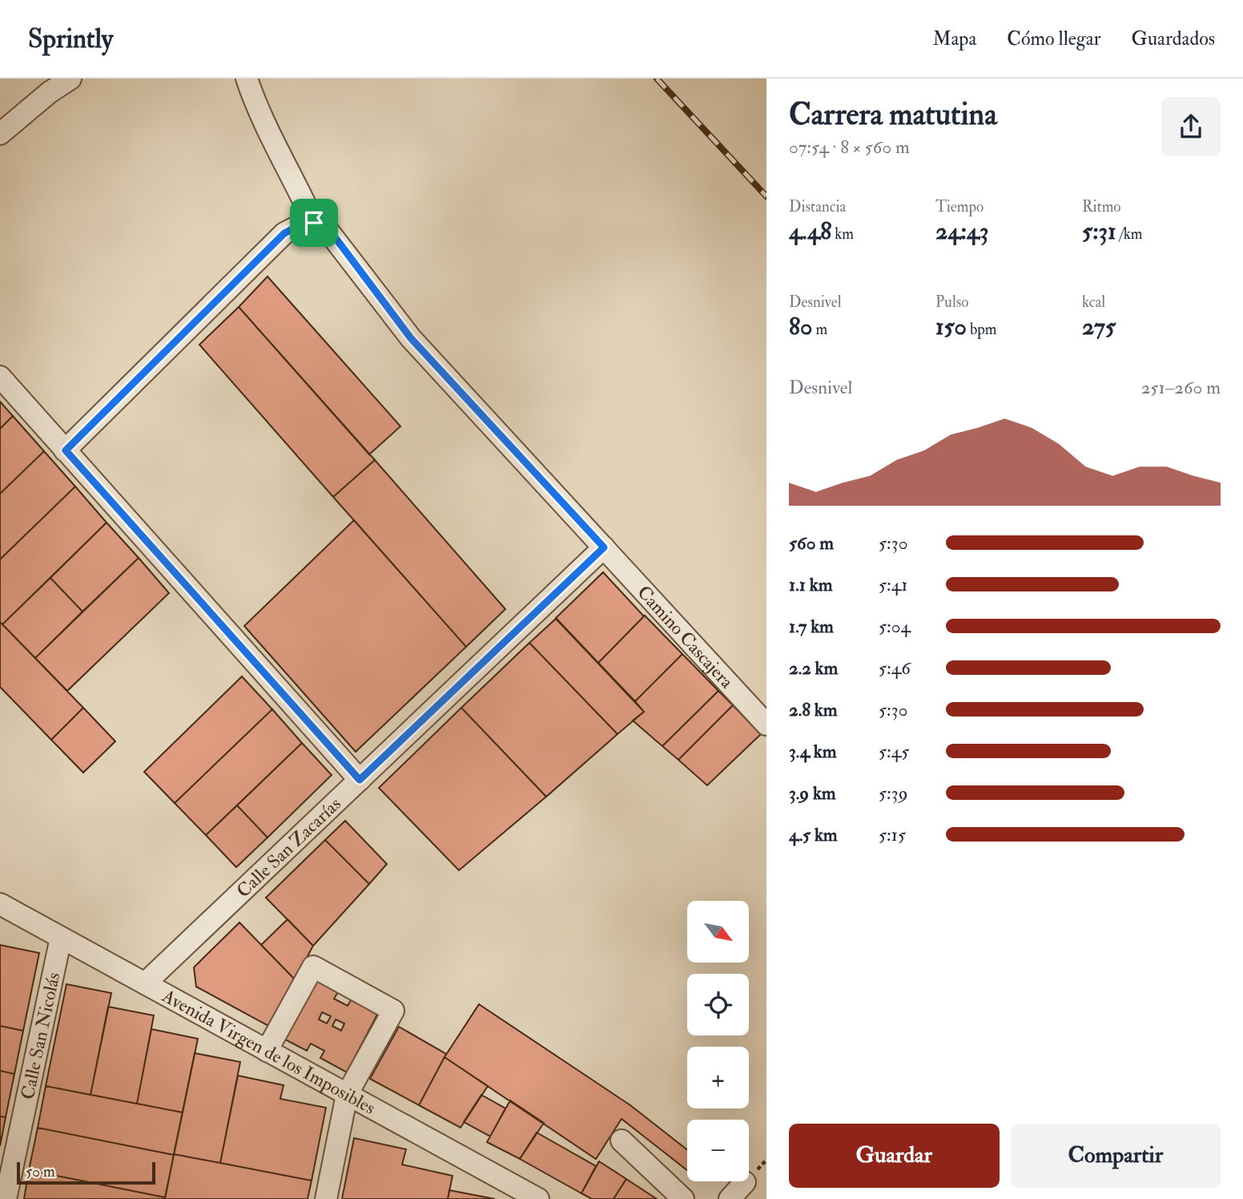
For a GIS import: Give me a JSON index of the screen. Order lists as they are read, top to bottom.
{
  "streets": {
    "street": [
      "Camino Cascajera",
      "Calle San Zacarías",
      "Calle San Nicolás",
      "Avenida Virgen de los Imposibles"
    ]
  },
  "crossings": [
    ["Camino Cascajera", "Calle San Zacarías"],
    ["Calle San Zacarías", "Avenida Virgen de los Imposibles"],
    ["Calle San Nicolás", "Avenida Virgen de los Imposibles"]
  ],
  "scale_bar": "50 m",
  "north": "bottom right",
  "page": {
    "header": "Sprintly",
    "nav": ["Mapa", "Cómo llegar", "Guardados"],
    "heading": ["Carrera matutina", "07:54 · 8 × 560 m"],
    "stats": [
      ["Distancia", "4.48 km"],
      ["Tiempo", "24:43"],
      ["Ritmo", "5:31 /km"],
      ["Desnivel", "80 m"],
      ["Pulso", "150 bpm"],
      ["kcal", "275"]
    ],
    "chart": ["Desnivel", "251–260 m"],
    "list": [
      {
        "name": "560 m",
        "note": "5:30"
      },
      {
        "name": "1.1 km",
        "note": "5:41"
      },
      {
        "name": "1.7 km",
        "note": "5:04"
      },
      {
        "name": "2.2 km",
        "note": "5:46"
      },
      {
        "name": "2.8 km",
        "note": "5:30"
      },
      {
        "name": "3.4 km",
        "note": "5:45"
      },
      {
        "name": "3.9 km",
        "note": "5:39"
      },
      {
        "name": "4.5 km",
        "note": "5:15"
      }
    ],
    "map_buttons": ["+", "−"],
    "buttons": ["Guardar", "Compartir"],
    "scale": "50 m"
  }
}
